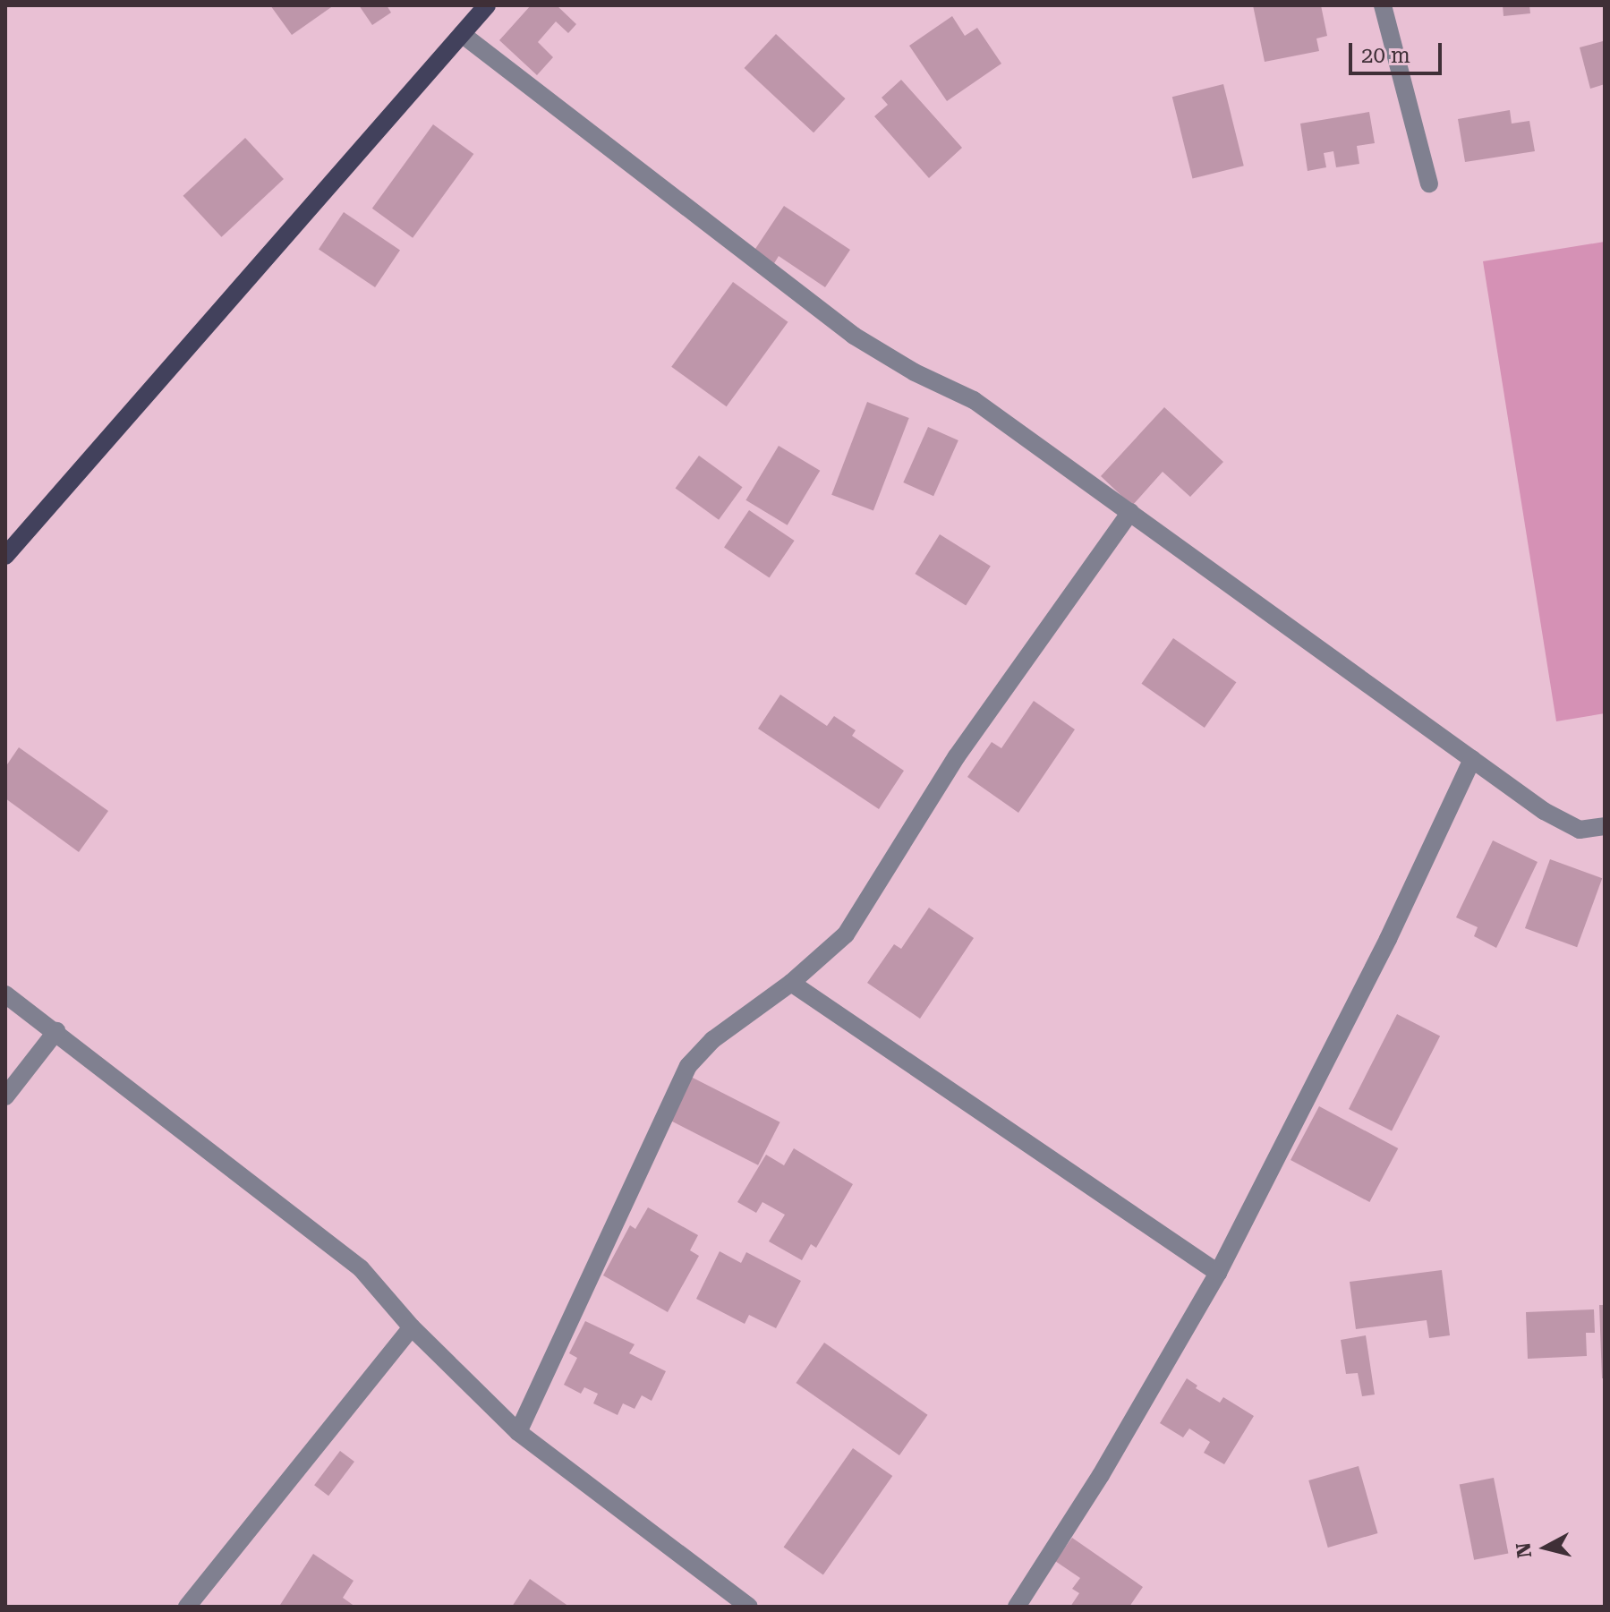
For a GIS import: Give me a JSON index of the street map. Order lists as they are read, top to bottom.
{
  "scale_bar": "20 m",
  "north": "left"
}
